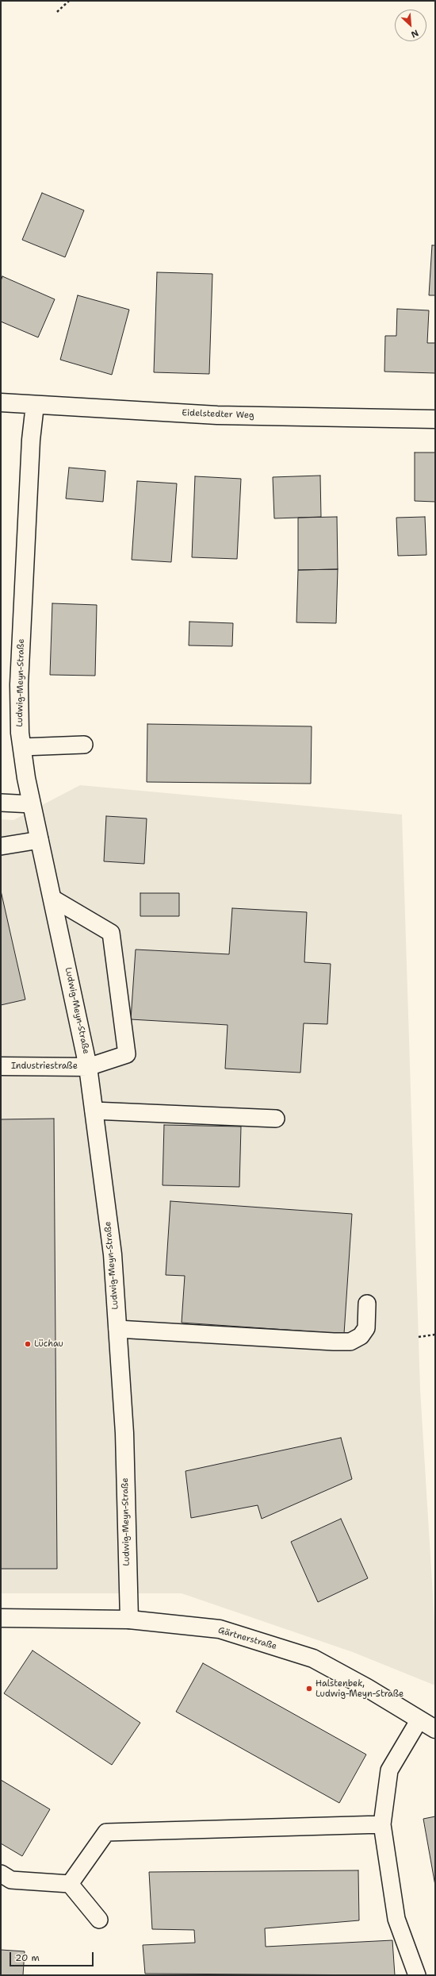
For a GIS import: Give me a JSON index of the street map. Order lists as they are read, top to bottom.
{
  "streets": {
    "street": [
      "Eidelstedter Weg",
      "Ludwig-Meyn-Straße",
      "Industriestraße",
      "Gärtnerstraße"
    ]
  },
  "crossings": [
    ["Eidelstedter Weg", "Ludwig-Meyn-Straße"],
    ["Ludwig-Meyn-Straße", "Industriestraße"],
    ["Ludwig-Meyn-Straße", "Gärtnerstraße"]
  ],
  "places": ["Lüchau", "Halstenbek, Ludwig-Meyn-Straße"],
  "scale_bar": "20 m",
  "north": "bottom right"
}
